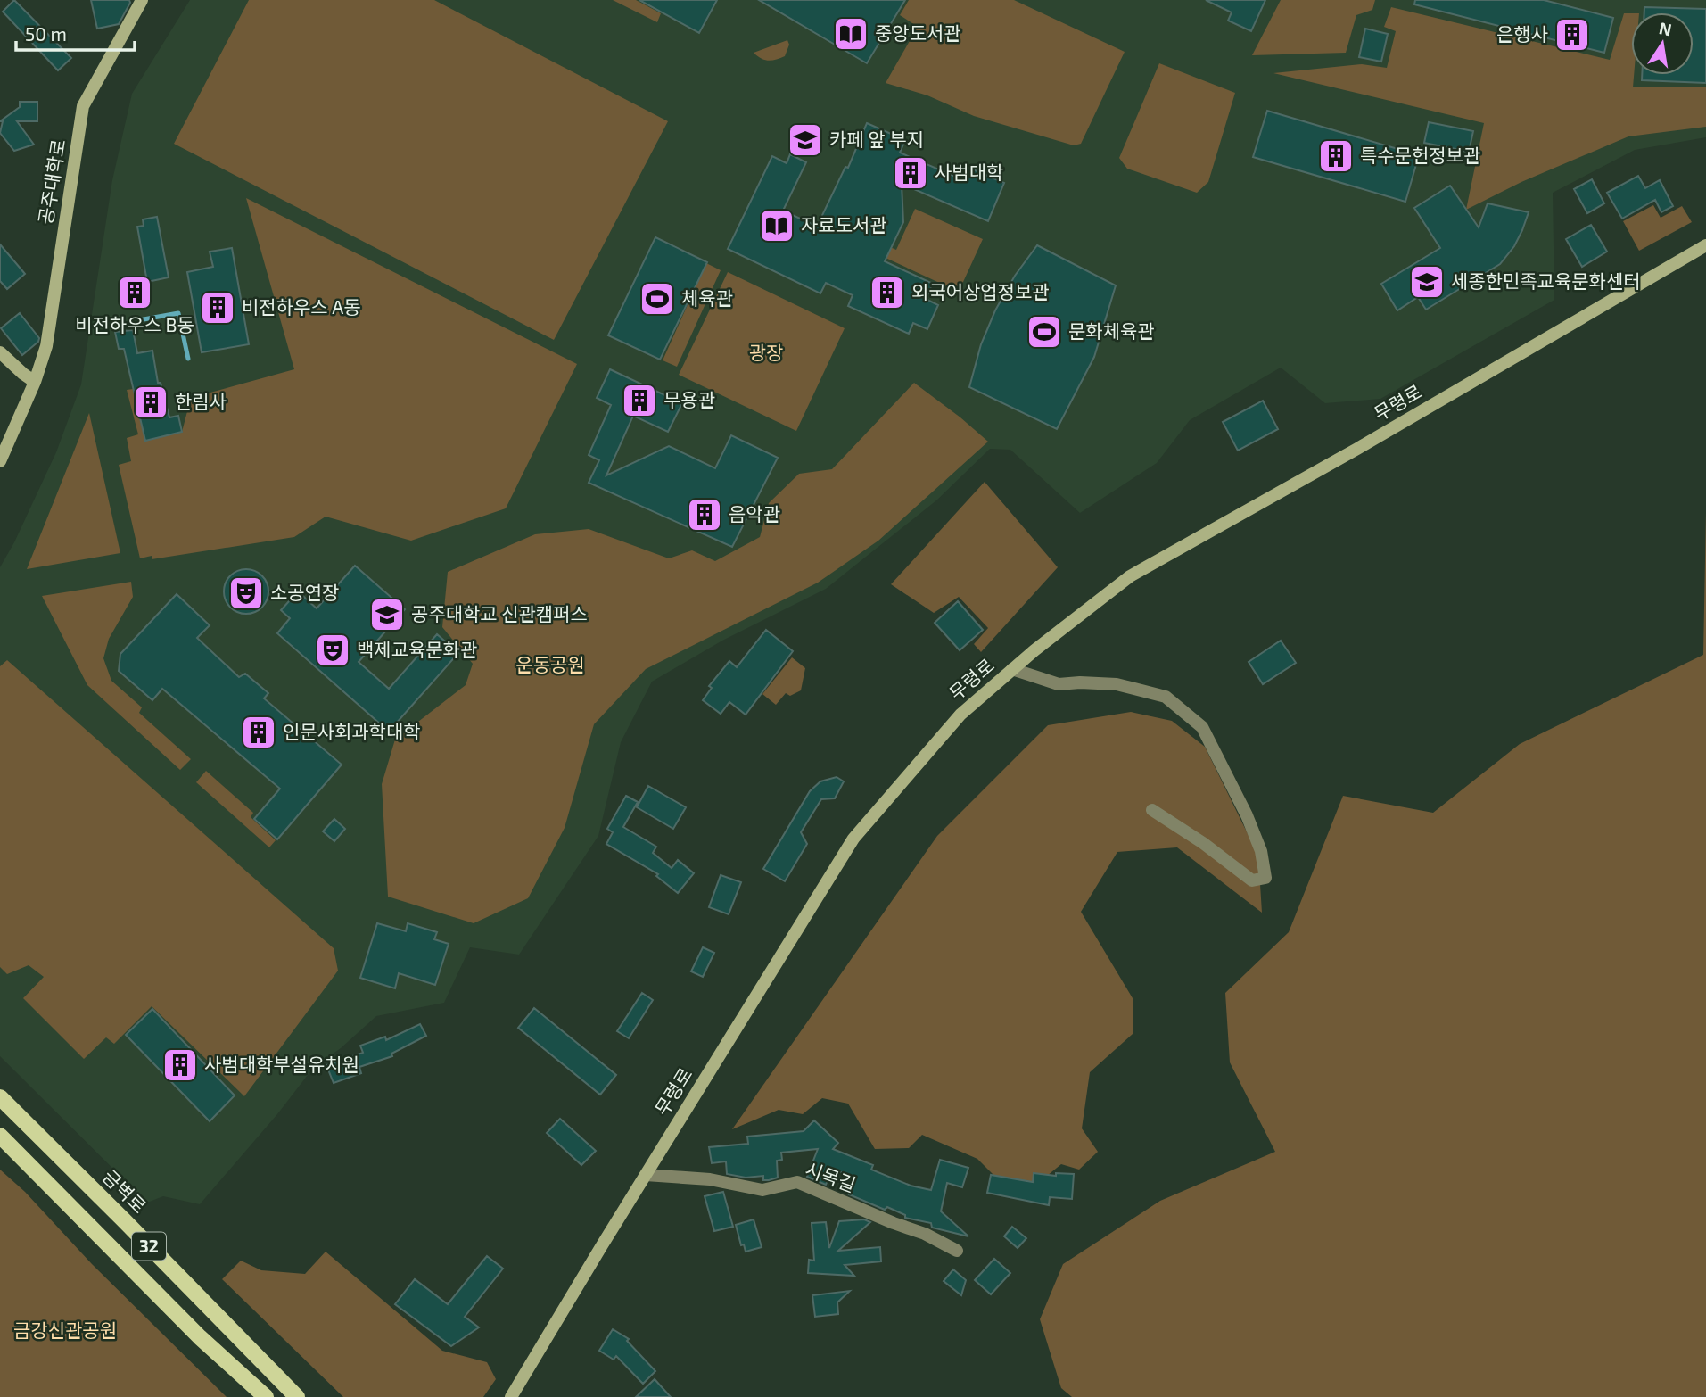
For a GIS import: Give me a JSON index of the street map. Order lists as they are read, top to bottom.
{
  "streets": {
    "main road": [
      "공주대학로",
      "무령로",
      "금벽로",
      "32"
    ],
    "street": ["시목길"]
  },
  "crossings": [
    ["무령로", "시목길"]
  ],
  "parks": ["광장", "운동공원", "금강신관공원"],
  "places": {
    "library": ["중앙도서관", "자료도서관"],
    "building": [
      "은행사",
      "특수문헌정보관",
      "사범대학",
      "비전하우스 B동",
      "외국어상업정보관",
      "비전하우스 A동",
      "무용관",
      "한림사",
      "음악관",
      "인문사회과학대학",
      "사범대학부설유치원"
    ],
    "school or university": ["카페 앞 부지", "세종한민족교육문화센터", "공주대학교 신관캠퍼스"],
    "sports": ["체육관", "문화체육관"],
    "theatre": ["소공연장", "백제교육문화관"]
  },
  "scale_bar": "50 m",
  "north": "top"
}
